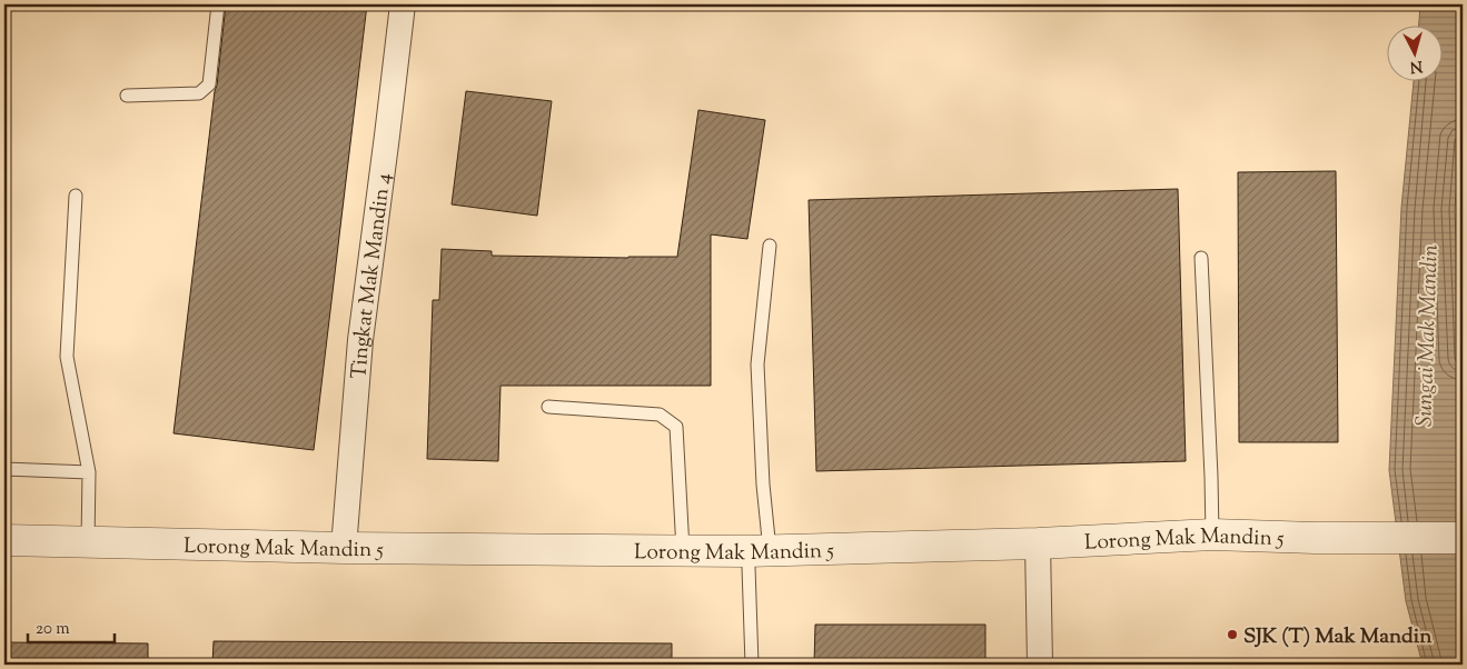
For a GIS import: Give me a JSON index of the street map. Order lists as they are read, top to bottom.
{
  "streets": {
    "street": ["Tingkat Mak Mandin 4", "Lorong Mak Mandin 5"]
  },
  "crossings": [
    ["Tingkat Mak Mandin 4", "Lorong Mak Mandin 5"]
  ],
  "water": ["Sungai Mak Mandin"],
  "places": ["SJK (T) Mak Mandin"],
  "scale_bar": "20 m",
  "north": "bottom"
}
